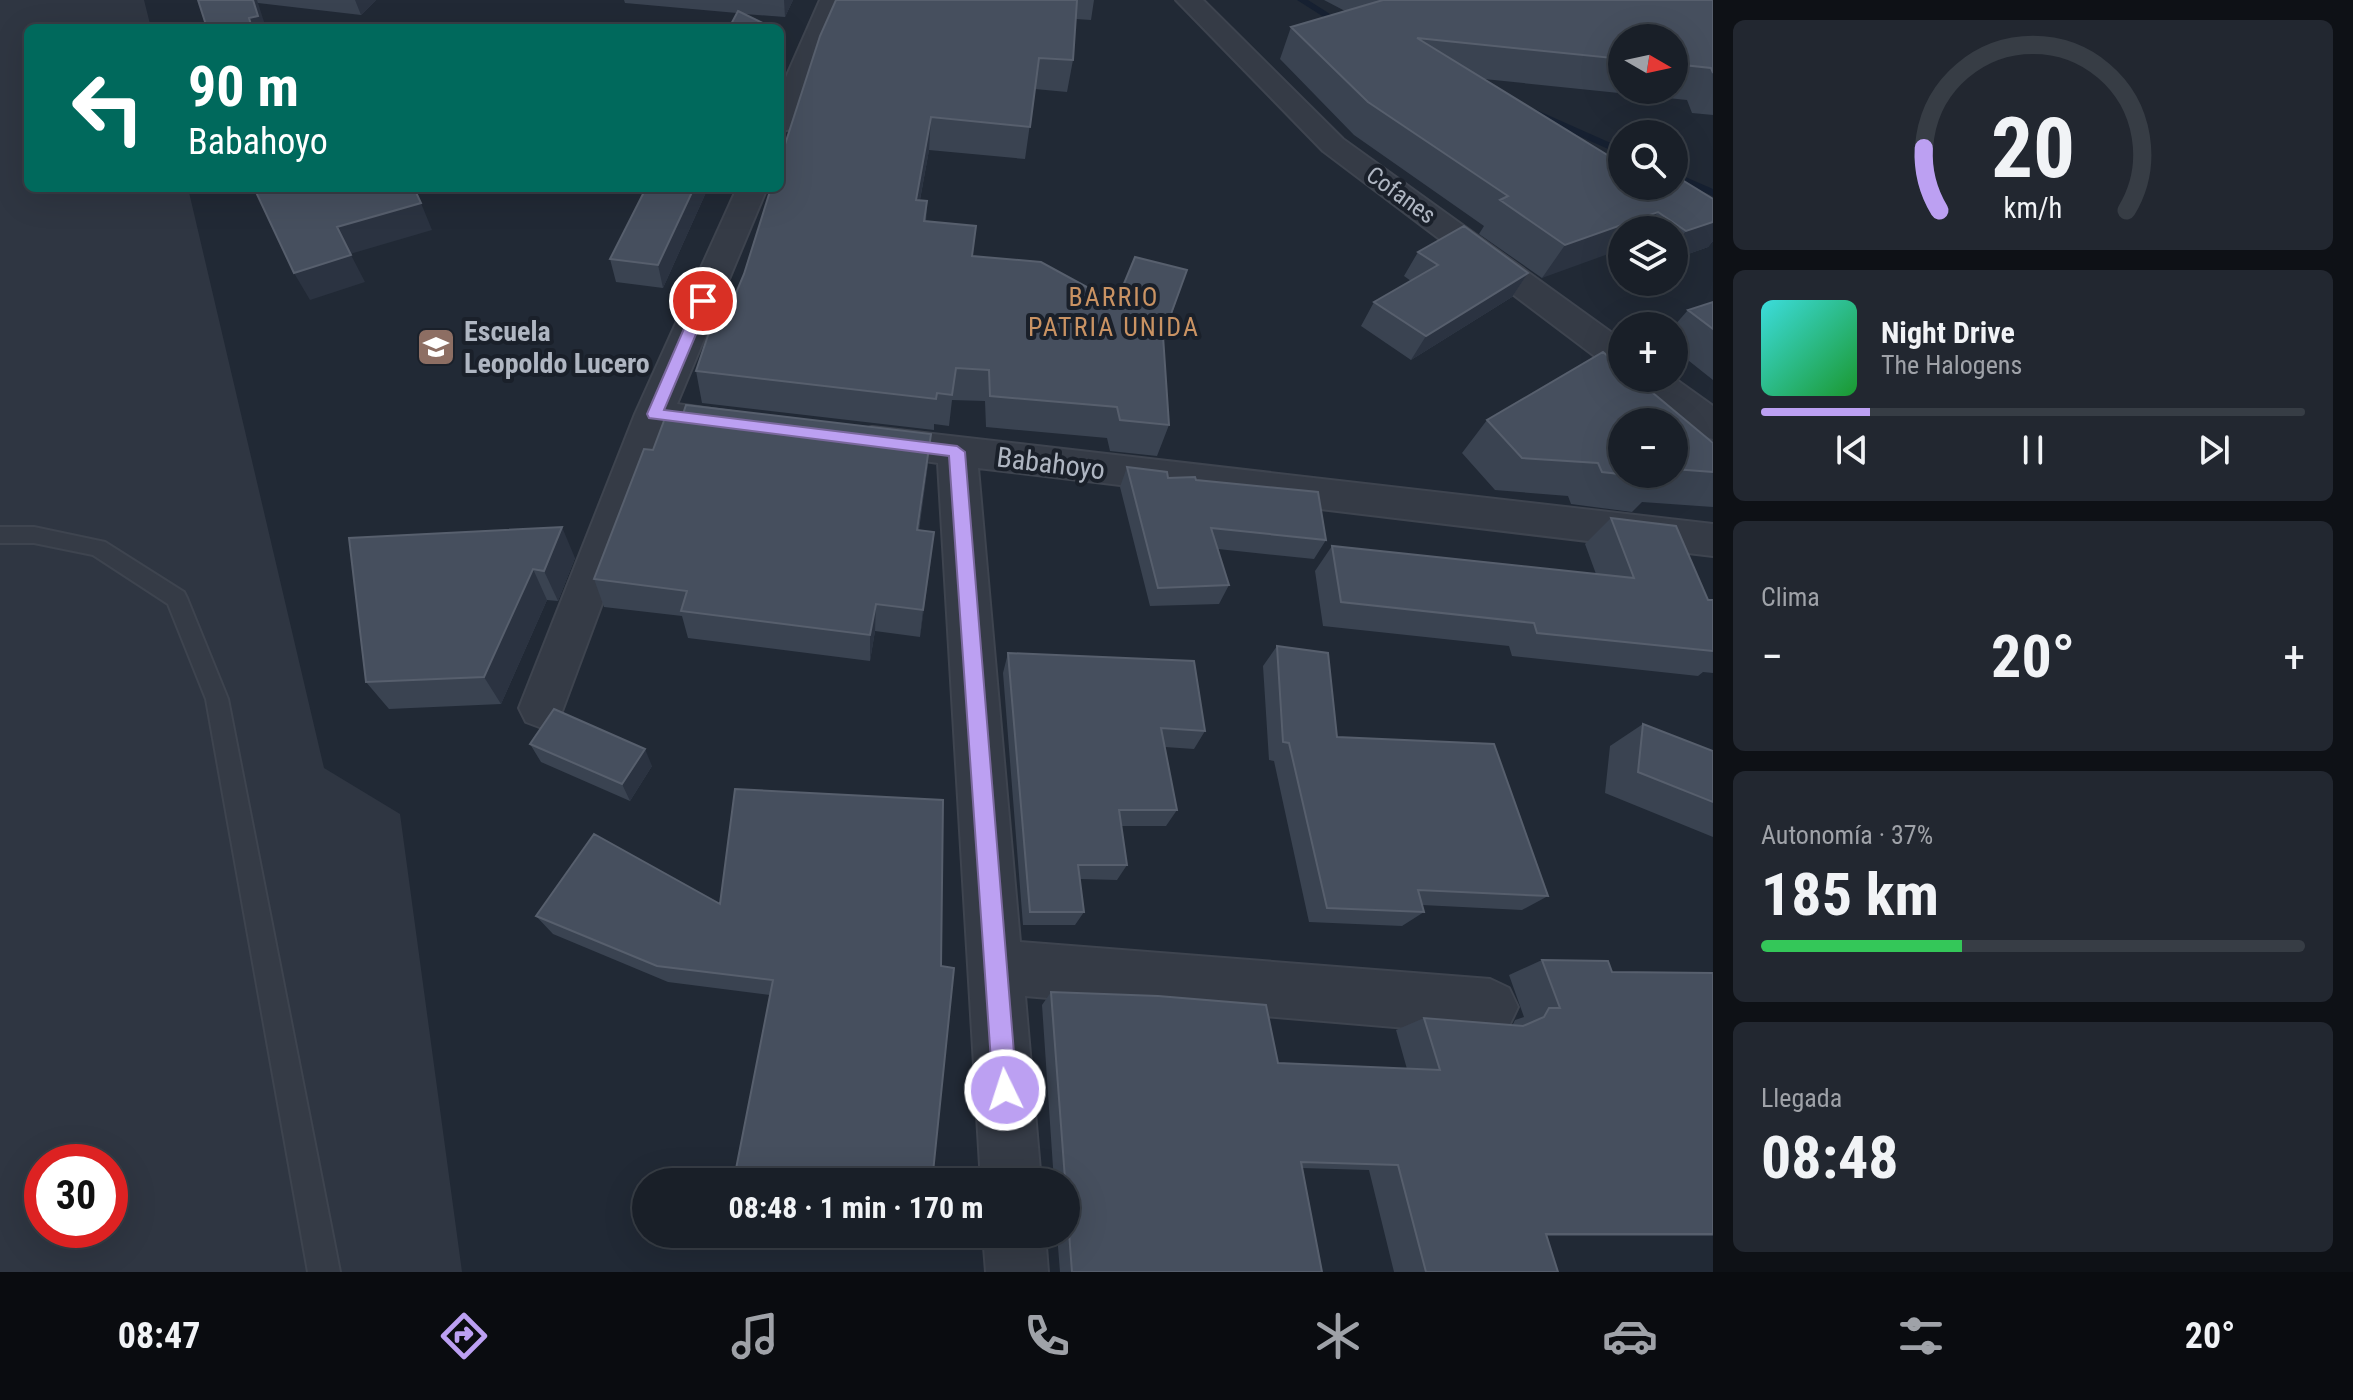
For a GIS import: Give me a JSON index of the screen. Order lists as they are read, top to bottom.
{
  "streets": {
    "street": ["Cofanes", "Babahoyo"]
  },
  "districts": ["BARRIO PATRIA UNIDA"],
  "places": {
    "school or university": ["Escuela Leopoldo Lucero"]
  },
  "north": "right",
  "page": {
    "map_buttons": ["+", "−"],
    "turn": ["90 m", "Babahoyo"],
    "song": ["Night Drive", "The Halogens"],
    "tile": [
      "Clima",
      ["Autonomía · 37%", "185 km"],
      ["Llegada", "08:48"]
    ],
    "heat": ["−", "20°", "+"],
    "limit": "30",
    "trip": "08:48 · 1 min · 170 m",
    "tabs": ["08:47", "20°"],
    "gauge": ["20", "km/h"]
  }
}
